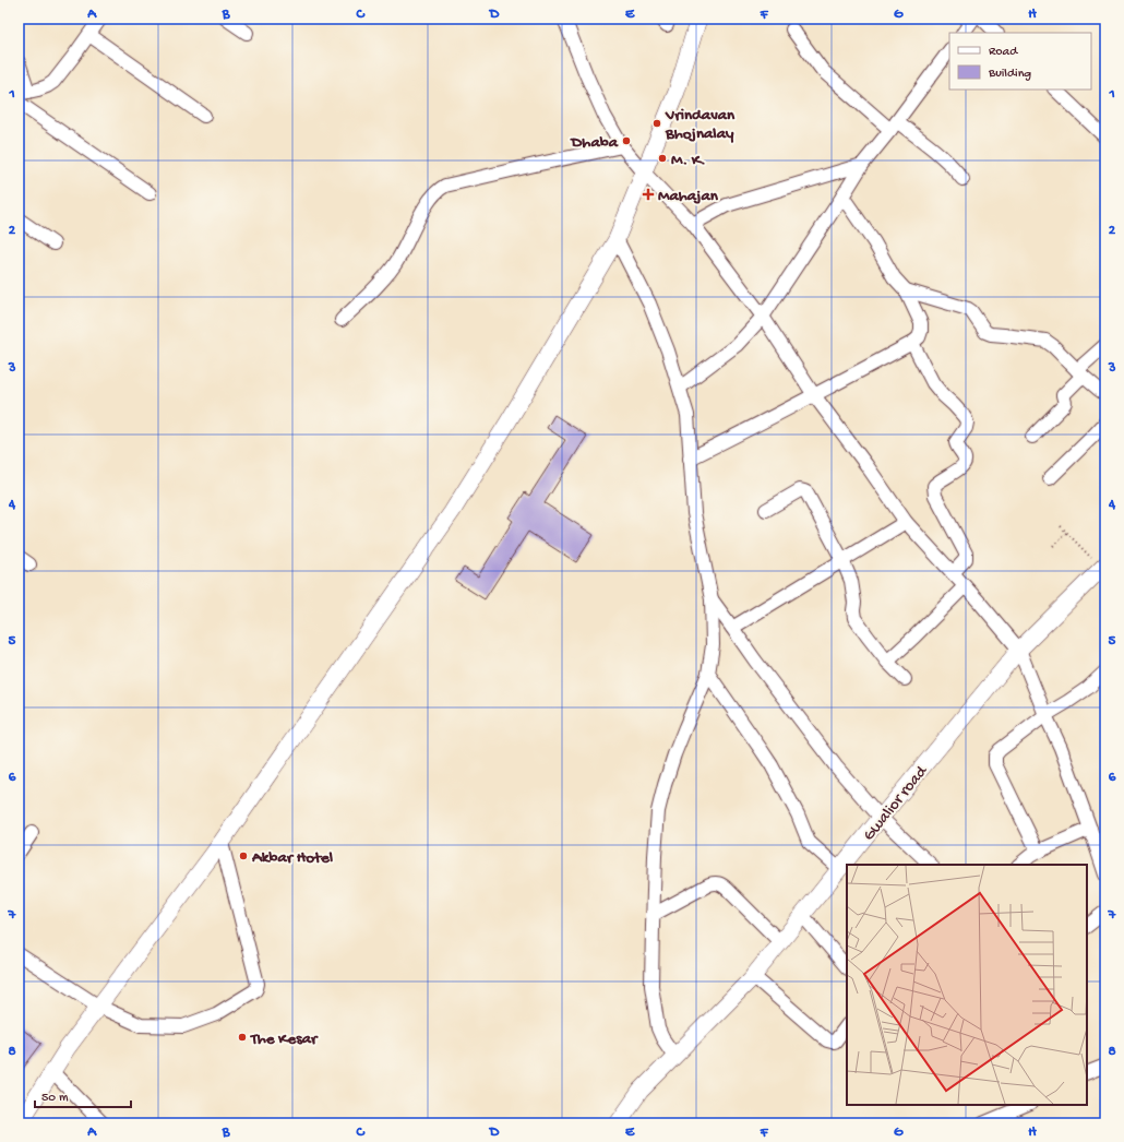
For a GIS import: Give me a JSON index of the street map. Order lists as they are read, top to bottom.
{
  "streets": {
    "main road": ["Gwalior road"]
  },
  "places": {
    "other": [
      "Vrindavan Bhojnalay",
      "Dhaba",
      "M. K.",
      "Akbar Hotel",
      "The Kesar"
    ],
    "health": ["Mahajan"]
  },
  "legend": ["Road", "Building"],
  "scale_bar": "50 m",
  "grid": {
    "columns": [
      "A",
      "B",
      "C",
      "D",
      "E",
      "F",
      "G",
      "H"
    ],
    "rows": [
      "1",
      "2",
      "3",
      "4",
      "5",
      "6",
      "7",
      "8"
    ]
  }
}
